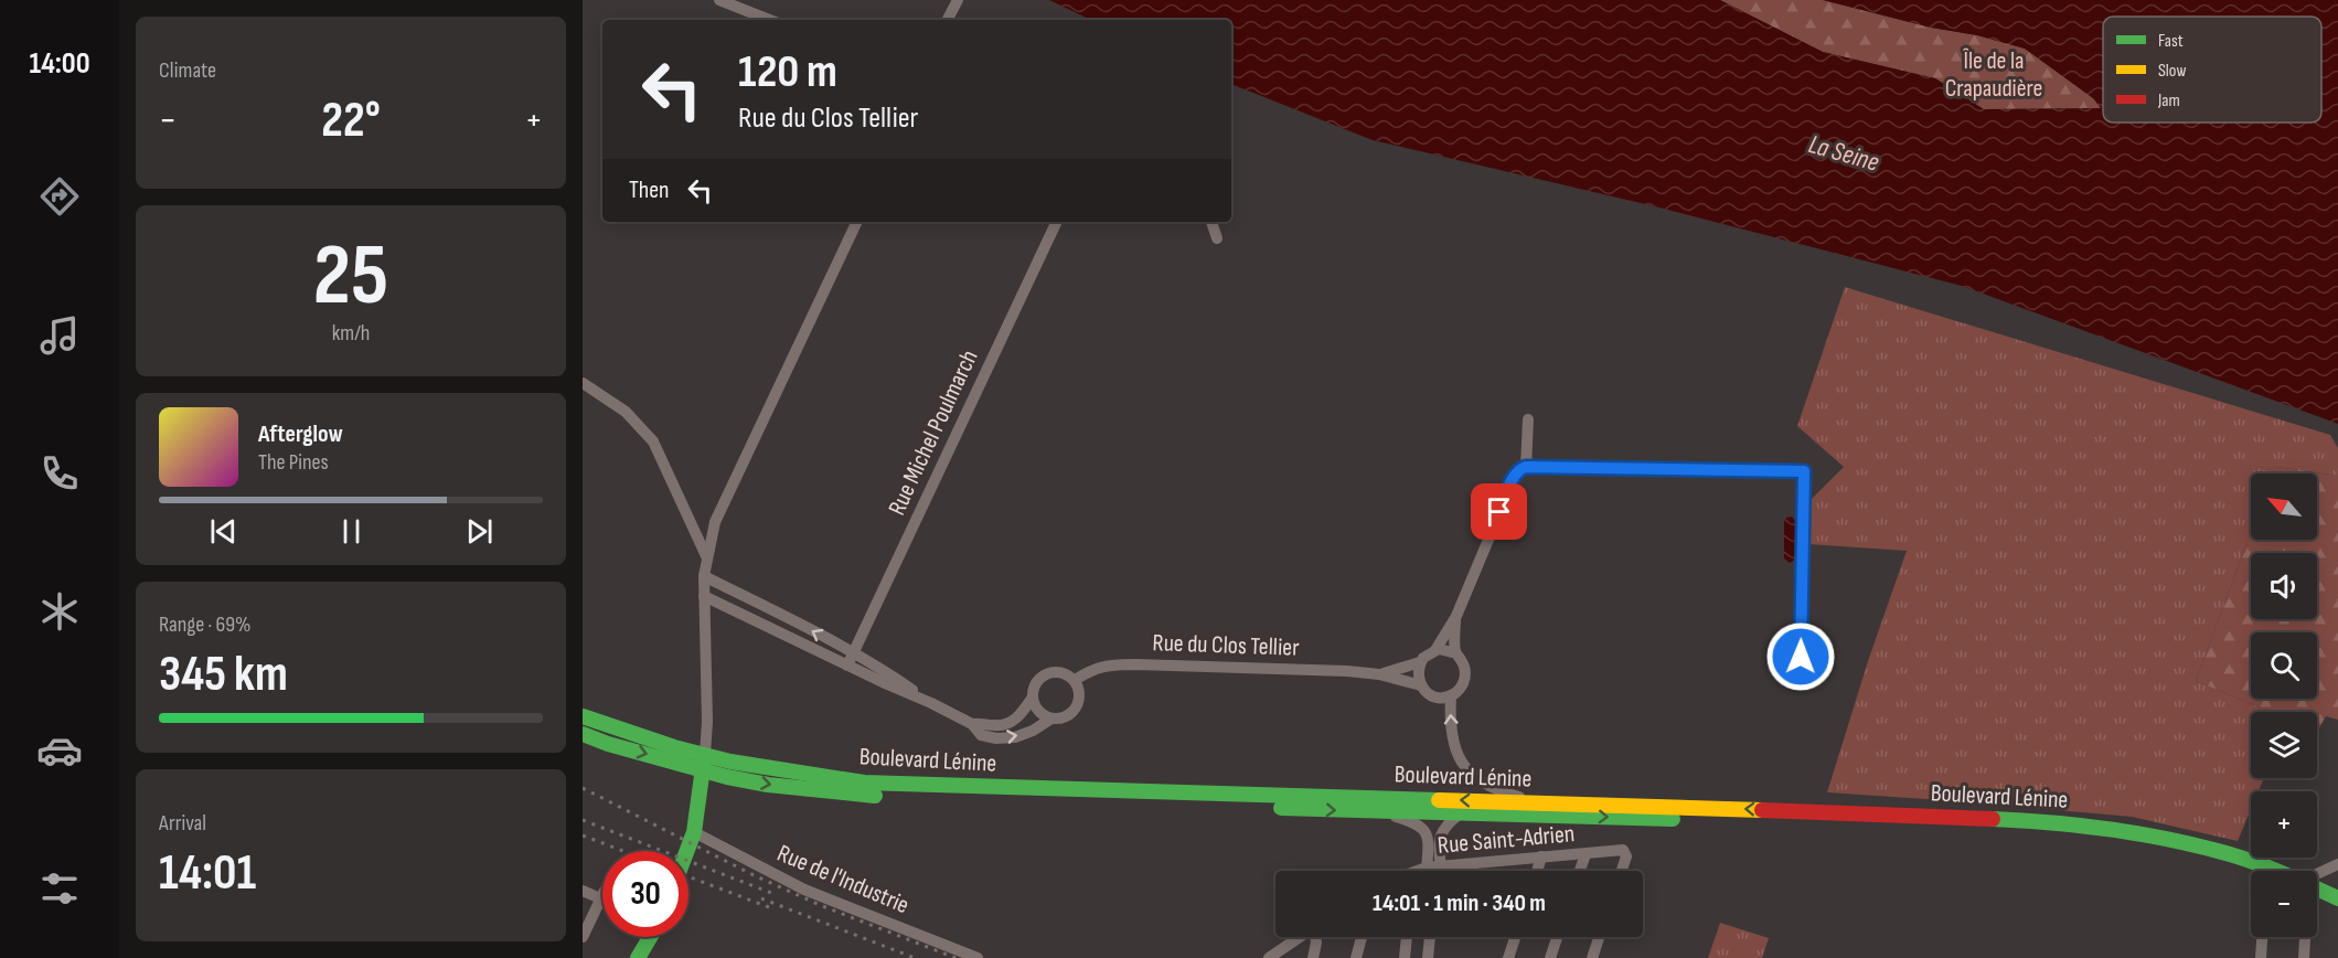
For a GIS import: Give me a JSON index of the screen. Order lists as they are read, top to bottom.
{
  "streets": {
    "main road": ["Boulevard Lénine"],
    "street": [
      "Rue Michel Poulmarch",
      "Rue du Clos Tellier",
      "Rue Saint-Adrien",
      "Rue de l'Industrie"
    ]
  },
  "water": ["La Seine"],
  "parks": ["Île de la Crapaudière"],
  "legend": ["Fast", "Slow", "Jam"],
  "north": "top left",
  "page": {
    "tabs": "14:00",
    "tile": [
      "Climate",
      ["25", "km/h"],
      ["Range · 69%", "345 km"],
      ["Arrival", "14:01"]
    ],
    "turn": ["120 m", "Rue du Clos Tellier"],
    "heat": ["−", "22°", "+"],
    "then": "Then",
    "song": ["Afterglow", "The Pines"],
    "map_buttons": ["+", "−"],
    "limit": "30",
    "trip": "14:01 · 1 min · 340 m"
  }
}
